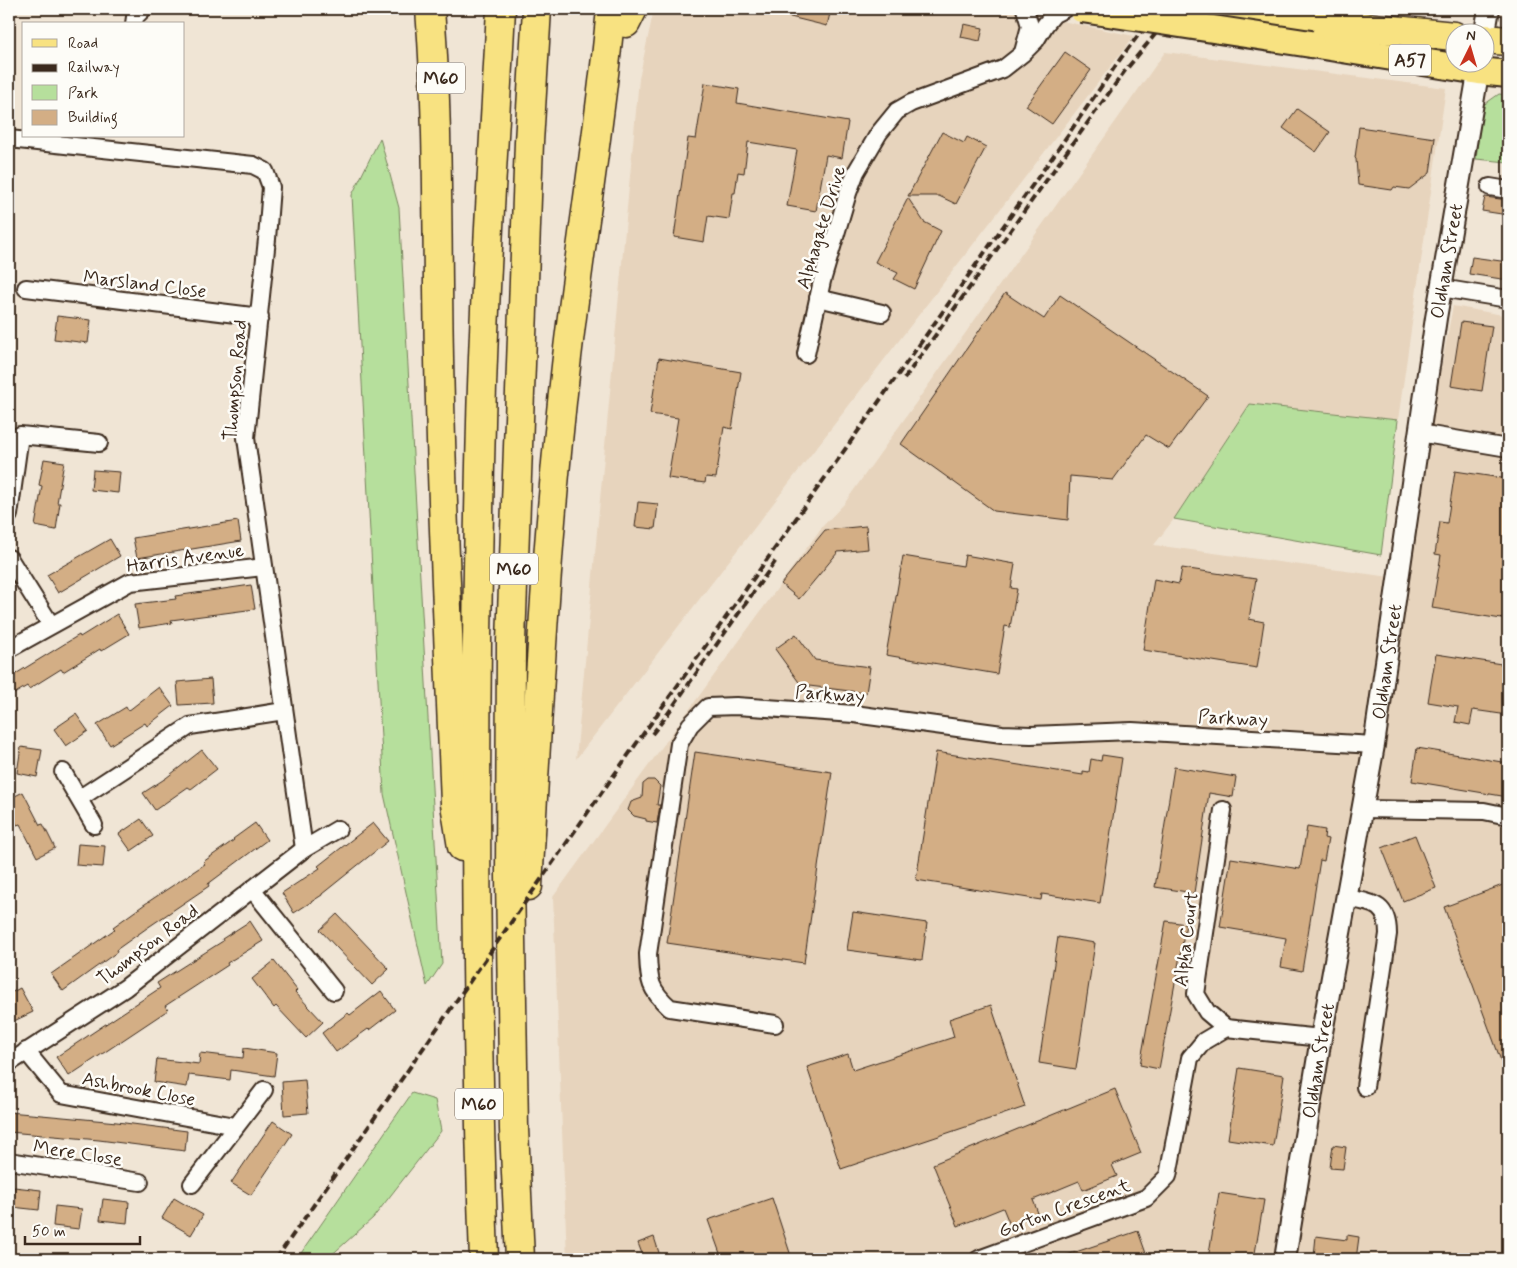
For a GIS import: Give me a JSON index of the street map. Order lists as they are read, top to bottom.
{
  "streets": {
    "highway": ["M60"],
    "main road": ["A57"],
    "street": [
      "Alphagate Drive",
      "Oldham Street",
      "Marsland Close",
      "Thompson Road",
      "Harris Avenue",
      "Parkway",
      "Alpha Court",
      "Ashbrook Close",
      "Mere Close",
      "Gorton Crescent"
    ]
  },
  "crossings": [
    ["Oldham Street", "Parkway"],
    ["Marsland Close", "Thompson Road"],
    ["Thompson Road", "Harris Avenue"],
    ["Thompson Road", "Ashbrook Close"],
    ["Alpha Court", "Gorton Crescent"]
  ],
  "legend": [
    "Road",
    "Railway",
    "Park",
    "Building"
  ],
  "scale_bar": "50 m",
  "north": "top"
}
